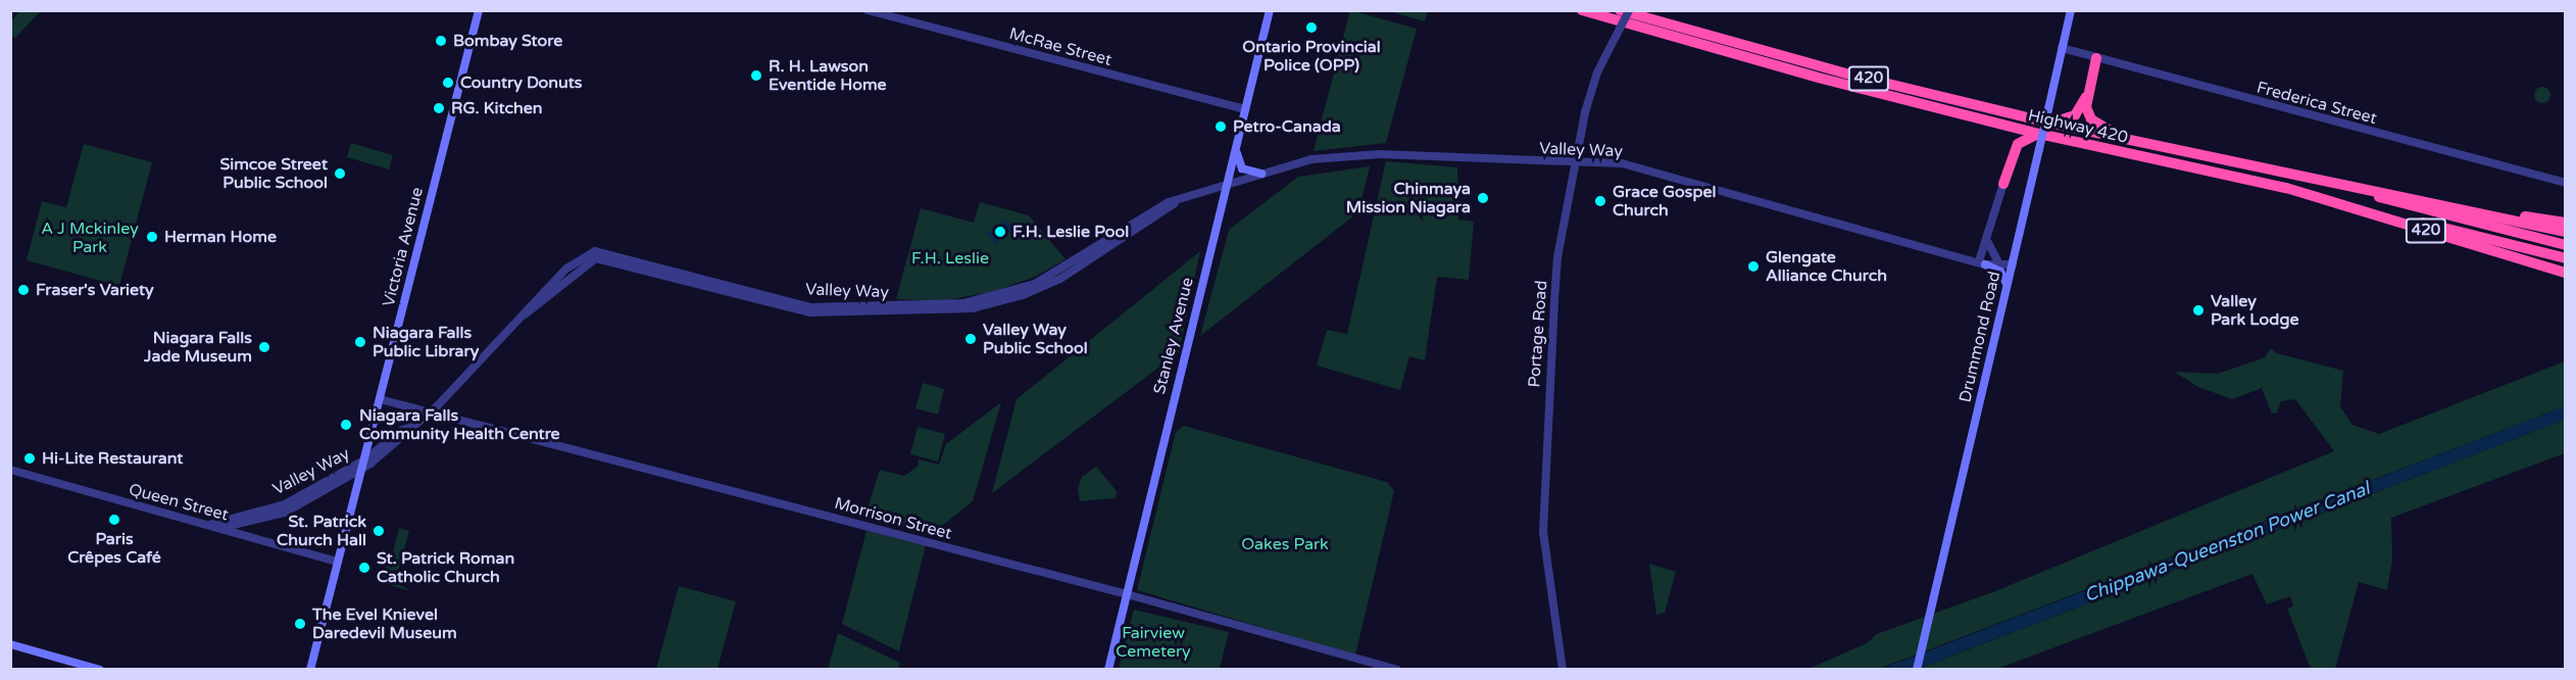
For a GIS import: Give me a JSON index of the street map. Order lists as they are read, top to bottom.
{
  "streets": {
    "highway": ["420", "Highway 420"],
    "main road": ["Victoria Avenue", "Stanley Avenue", "Drummond Road"],
    "street": [
      "McRae Street",
      "Frederica Street",
      "Valley Way",
      "Portage Road",
      "Queen Street",
      "Morrison Street"
    ]
  },
  "crossings": [
    ["McRae Street", "Stanley Avenue"],
    ["Frederica Street", "Drummond Road"],
    ["Valley Way", "Victoria Avenue"],
    ["Valley Way", "Portage Road"],
    ["Valley Way", "Stanley Avenue"],
    ["Valley Way", "Drummond Road"],
    ["Valley Way", "Queen Street"],
    ["Valley Way", "Morrison Street"],
    ["Victoria Avenue", "Queen Street"],
    ["Victoria Avenue", "Morrison Street"],
    ["Stanley Avenue", "Morrison Street"]
  ],
  "water": ["Chippawa-Queenston Power Canal"],
  "parks": [
    "A J Mckinley Park",
    "F.H. Leslie",
    "Oakes Park",
    "Fairview Cemetery"
  ],
  "places": [
    "Ontario Provincial Police (OPP)",
    "Bombay Store",
    "R. H. Lawson Eventide Home",
    "Country Donuts",
    "RG. Kitchen",
    "Petro-Canada",
    "Simcoe Street Public School",
    "Chinmaya Mission Niagara",
    "Grace Gospel Church",
    "F.H. Leslie Pool",
    "Herman Home",
    "Glengate Alliance Church",
    "Fraser's Variety",
    "Valley Park Lodge",
    "Valley Way Public School",
    "Niagara Falls Public Library",
    "Niagara Falls Jade Museum",
    "Niagara Falls Community Health Centre",
    "Hi-Lite Restaurant",
    "Paris Crêpes Café",
    "St. Patrick Church Hall",
    "St. Patrick Roman Catholic Church",
    "The Evel Knievel Daredevil Museum"
  ]
}
